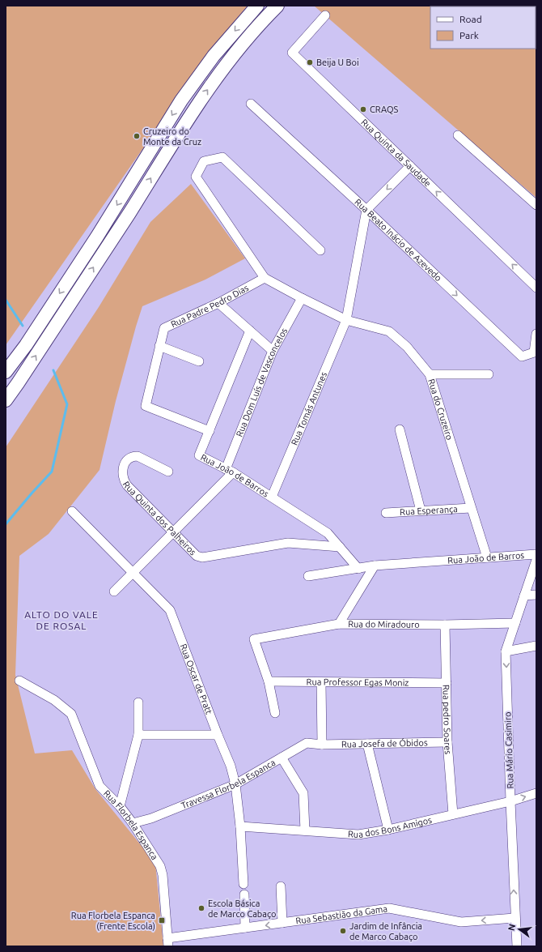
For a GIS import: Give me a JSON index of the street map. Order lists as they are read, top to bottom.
{
  "streets": {
    "street": [
      "Rua Quinta da Saudade",
      "Rua Beato Inácio de Azevedo",
      "Rua Padre Pedro Dias",
      "Rua Dom Luís de Vasconcelos",
      "Rua Tomás Antunes",
      "Rua do Cruzeiro",
      "Rua João de Barros",
      "Rua Esperança",
      "Rua Quinta dos Palheiros",
      "Rua do Miradouro",
      "Rua Oscar de Pratt",
      "Rua Professor Egas Moniz",
      "Rua pedro Soares",
      "Rua Josefa de Óbidos",
      "Rua Mário Casimiro",
      "Travessa Florbela Espanca",
      "Rua Florbela Espanca",
      "Rua dos Bons Amigos",
      "Rua Sebastião da Gama"
    ]
  },
  "crossings": [
    ["Rua Beato Inácio de Azevedo", "Rua Tomás Antunes"],
    ["Rua Padre Pedro Dias", "Rua do Cruzeiro"],
    ["Rua Padre Pedro Dias", "Rua João de Barros"],
    ["Rua Dom Luís de Vasconcelos", "Rua do Cruzeiro"],
    ["Rua Dom Luís de Vasconcelos", "Rua João de Barros"],
    ["Rua Tomás Antunes", "Rua do Cruzeiro"],
    ["Rua Tomás Antunes", "Rua João de Barros"],
    ["Rua do Cruzeiro", "Rua João de Barros"],
    ["Rua do Cruzeiro", "Rua Esperança"],
    ["Rua João de Barros", "Rua Quinta dos Palheiros"],
    ["Rua do Miradouro", "Rua Professor Egas Moniz"],
    ["Rua do Miradouro", "Rua pedro Soares"],
    ["Rua do Miradouro", "Rua Mário Casimiro"],
    ["Rua Oscar de Pratt", "Travessa Florbela Espanca"],
    ["Rua Oscar de Pratt", "Rua dos Bons Amigos"],
    ["Rua Professor Egas Moniz", "Rua pedro Soares"],
    ["Rua pedro Soares", "Rua Josefa de Óbidos"],
    ["Rua pedro Soares", "Rua dos Bons Amigos"],
    ["Rua Josefa de Óbidos", "Travessa Florbela Espanca"],
    ["Rua Mário Casimiro", "Rua dos Bons Amigos"],
    ["Rua Mário Casimiro", "Rua Sebastião da Gama"],
    ["Travessa Florbela Espanca", "Rua Florbela Espanca"],
    ["Rua Florbela Espanca", "Rua Sebastião da Gama"]
  ],
  "one_way": ["Rua Beato Inácio de Azevedo", "Rua Sebastião da Gama"],
  "districts": ["ALTO DO VALE DE ROSAL"],
  "places": {
    "other": [
      "Beija U Boi",
      "CRAQS",
      "Cruzeiro do Monte da Cruz",
      "Escola Básica de Marco Cabaço",
      "Jardim de Infância de Marco Cabaço"
    ],
    "transit": ["Rua Florbela Espanca (Frente Escola)"]
  },
  "legend": ["Road", "Park"],
  "north": "left"
}
